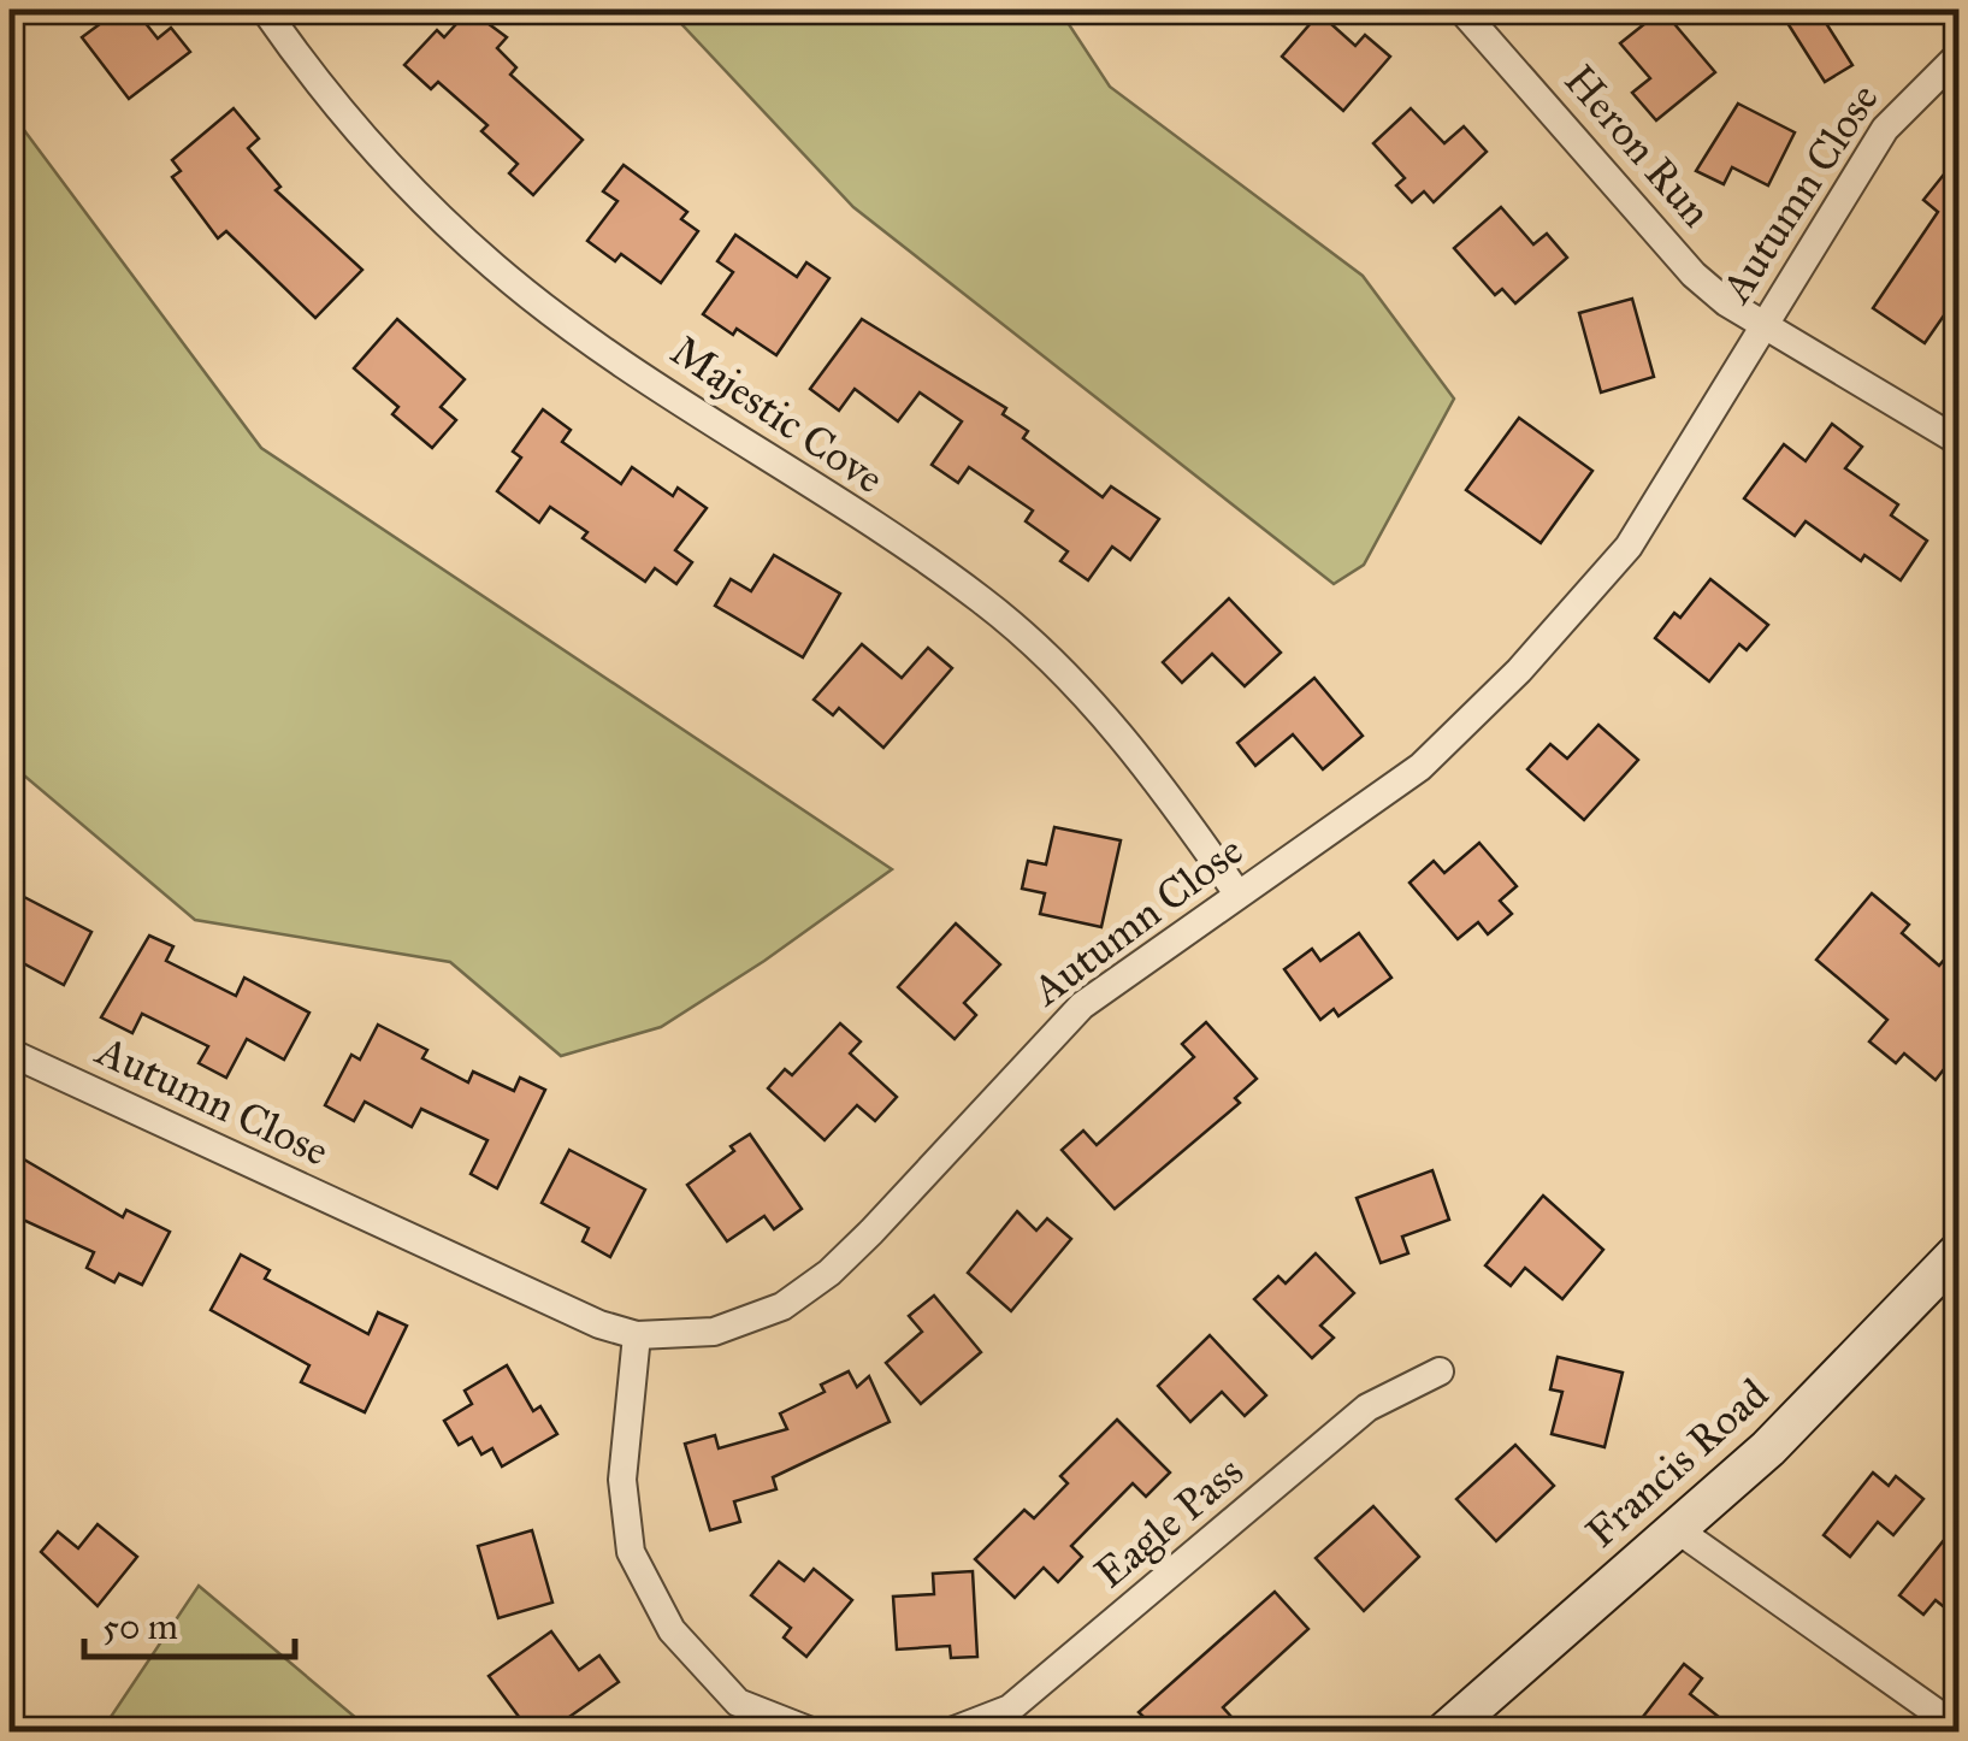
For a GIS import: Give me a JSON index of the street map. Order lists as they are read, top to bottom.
{
  "streets": {
    "street": [
      "Heron Run",
      "Autumn Close",
      "Majestic Cove",
      "Francis Road",
      "Eagle Pass"
    ]
  },
  "crossings": [
    ["Heron Run", "Autumn Close"],
    ["Autumn Close", "Majestic Cove"]
  ],
  "scale_bar": "50 m"
}
